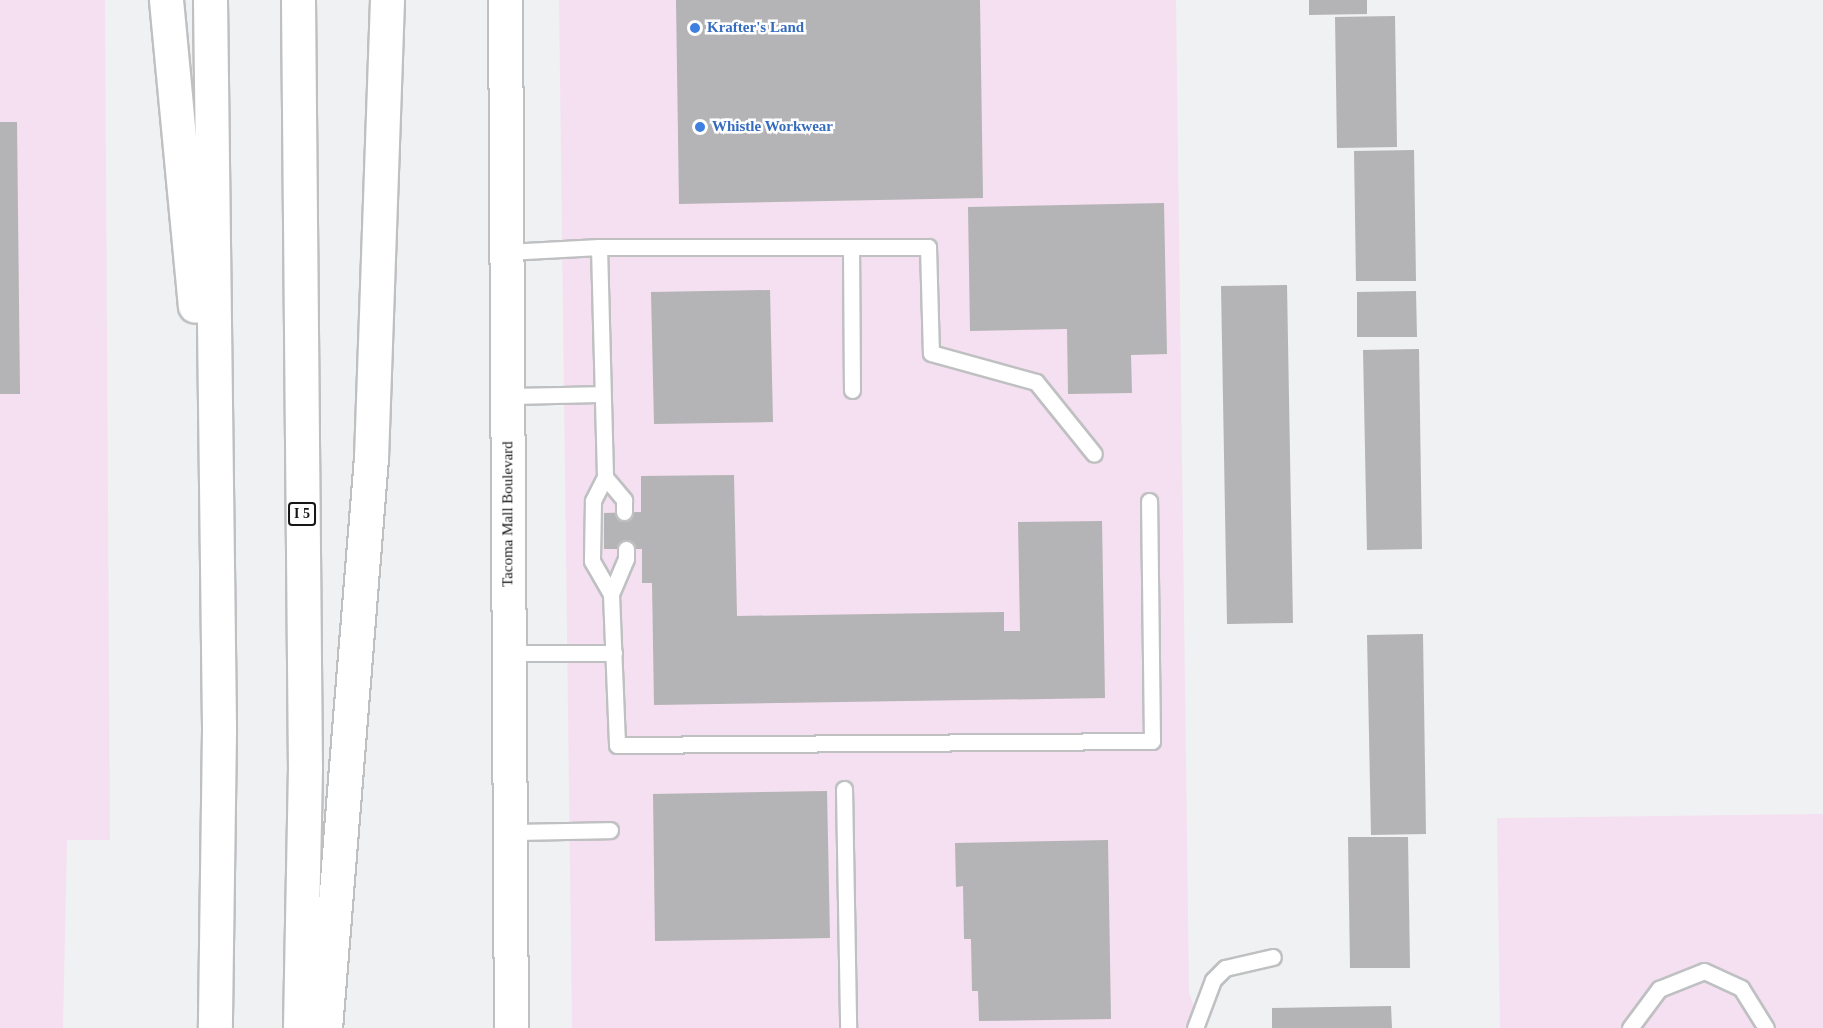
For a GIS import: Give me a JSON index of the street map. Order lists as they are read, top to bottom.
{
  "streets": {
    "main road": ["I 5", "Tacoma Mall Boulevard"]
  },
  "places": ["Krafter's Land", "Whistle Workwear"]
}
